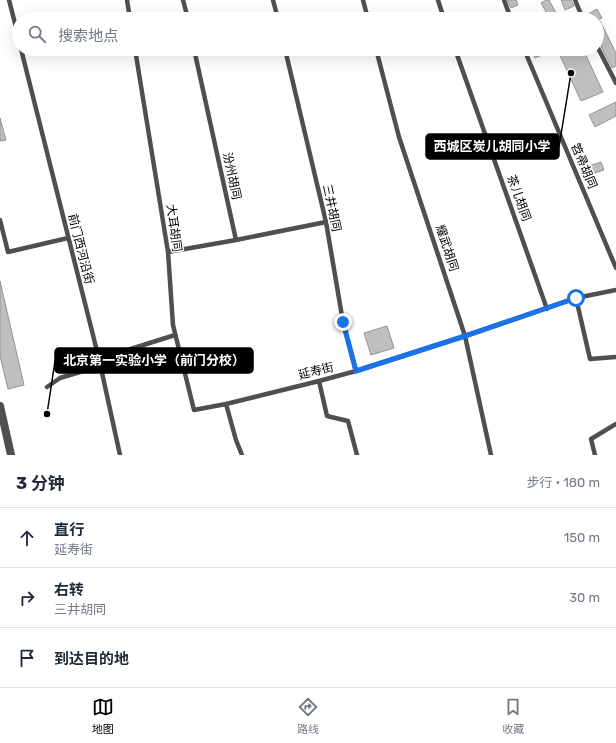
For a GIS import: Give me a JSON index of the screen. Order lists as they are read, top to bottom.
{
  "streets": {
    "lane": [
      "笤帚胡同",
      "汾州胡同",
      "茶儿胡同",
      "三井胡同",
      "大耳胡同",
      "耀武胡同",
      "前门西河沿街",
      "延寿街"
    ]
  },
  "crossings": [
    ["茶儿胡同", "延寿街"],
    ["三井胡同", "延寿街"],
    ["大耳胡同", "延寿街"],
    ["耀武胡同", "延寿街"]
  ],
  "places": ["西城区炭儿胡同小学", "北京第一实验小学（前门分校）"],
  "page": {
    "search": "搜索地点",
    "heading": ["3 分钟", "步行 · 180 m"],
    "list": [
      ["直行", "延寿街", "150 m"],
      ["右转", "三井胡同", "30 m"],
      "到达目的地"
    ],
    "nav": ["地图", "路线", "收藏"]
  }
}
